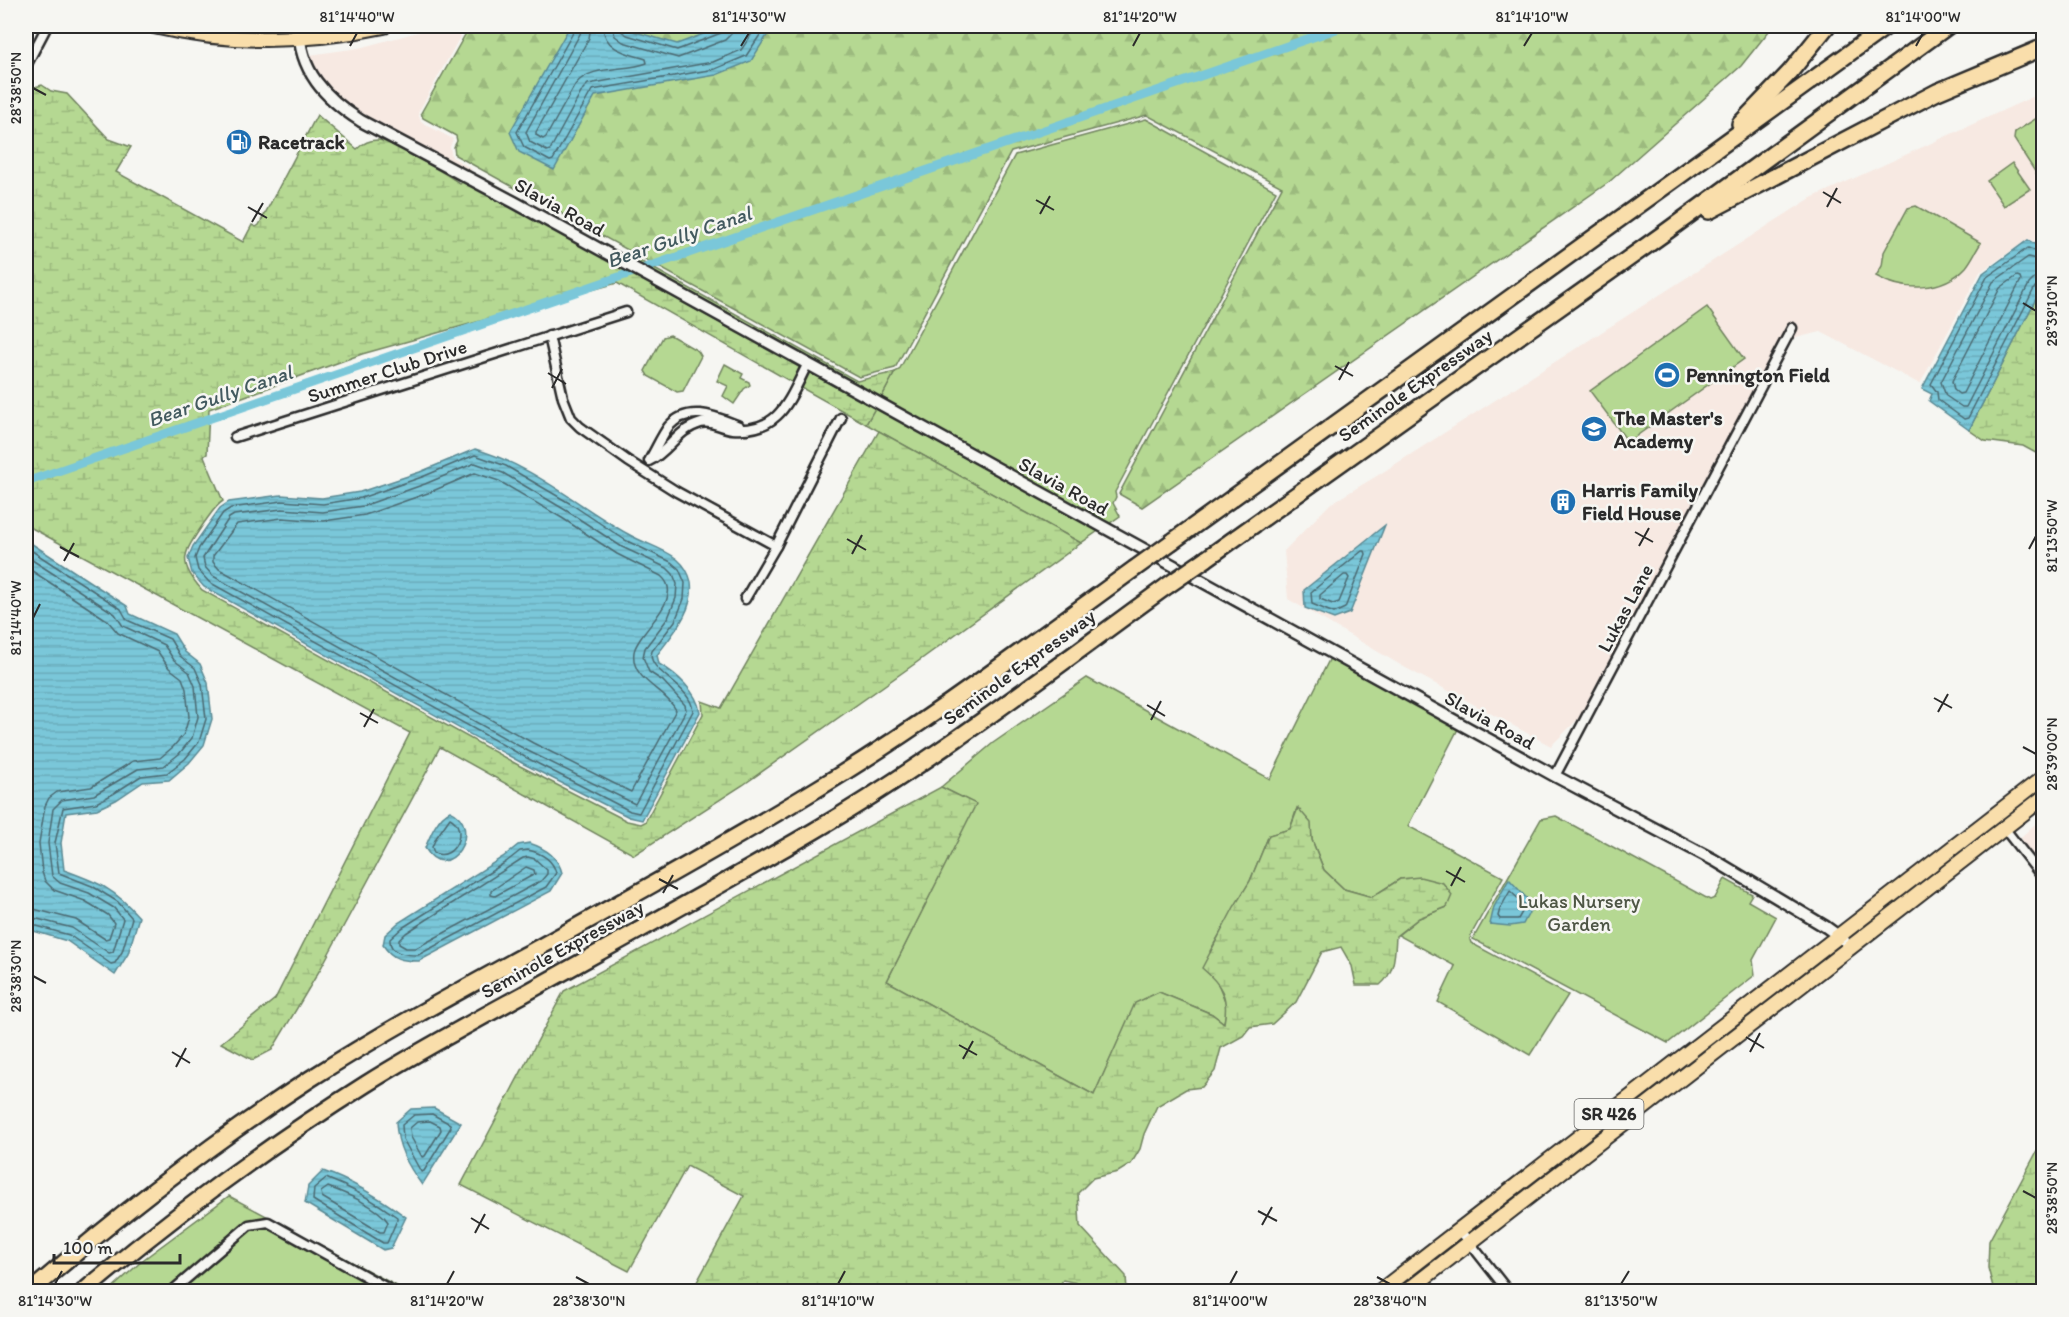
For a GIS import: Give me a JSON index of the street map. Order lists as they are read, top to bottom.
{
  "streets": {
    "highway": ["Seminole Expressway"],
    "main road": ["SR 426"],
    "street": ["Slavia Road", "Summer Club Drive", "Lukas Lane"]
  },
  "crossings": [
    ["Slavia Road", "Lukas Lane"],
    ["Slavia Road", "SR 426"]
  ],
  "water": ["Bear Gully Canal"],
  "parks": ["Lukas Nursery Garden"],
  "places": {
    "fuel station": ["Racetrack"],
    "sports": ["Pennington Field"],
    "school or university": ["The Master's Academy"],
    "building": ["Harris Family Field House"]
  },
  "scale_bar": "100 m",
  "coordinates": [
    "81°14'40\"W",
    "81°14'30\"W",
    "81°14'20\"W",
    "81°14'10\"W",
    "81°14'00\"W",
    "28°38'50\"N",
    "28°39'10\"N",
    "81°13'50\"W",
    "28°39'00\"N",
    "28°38'30\"N",
    "28°38'40\"N"
  ]
}
